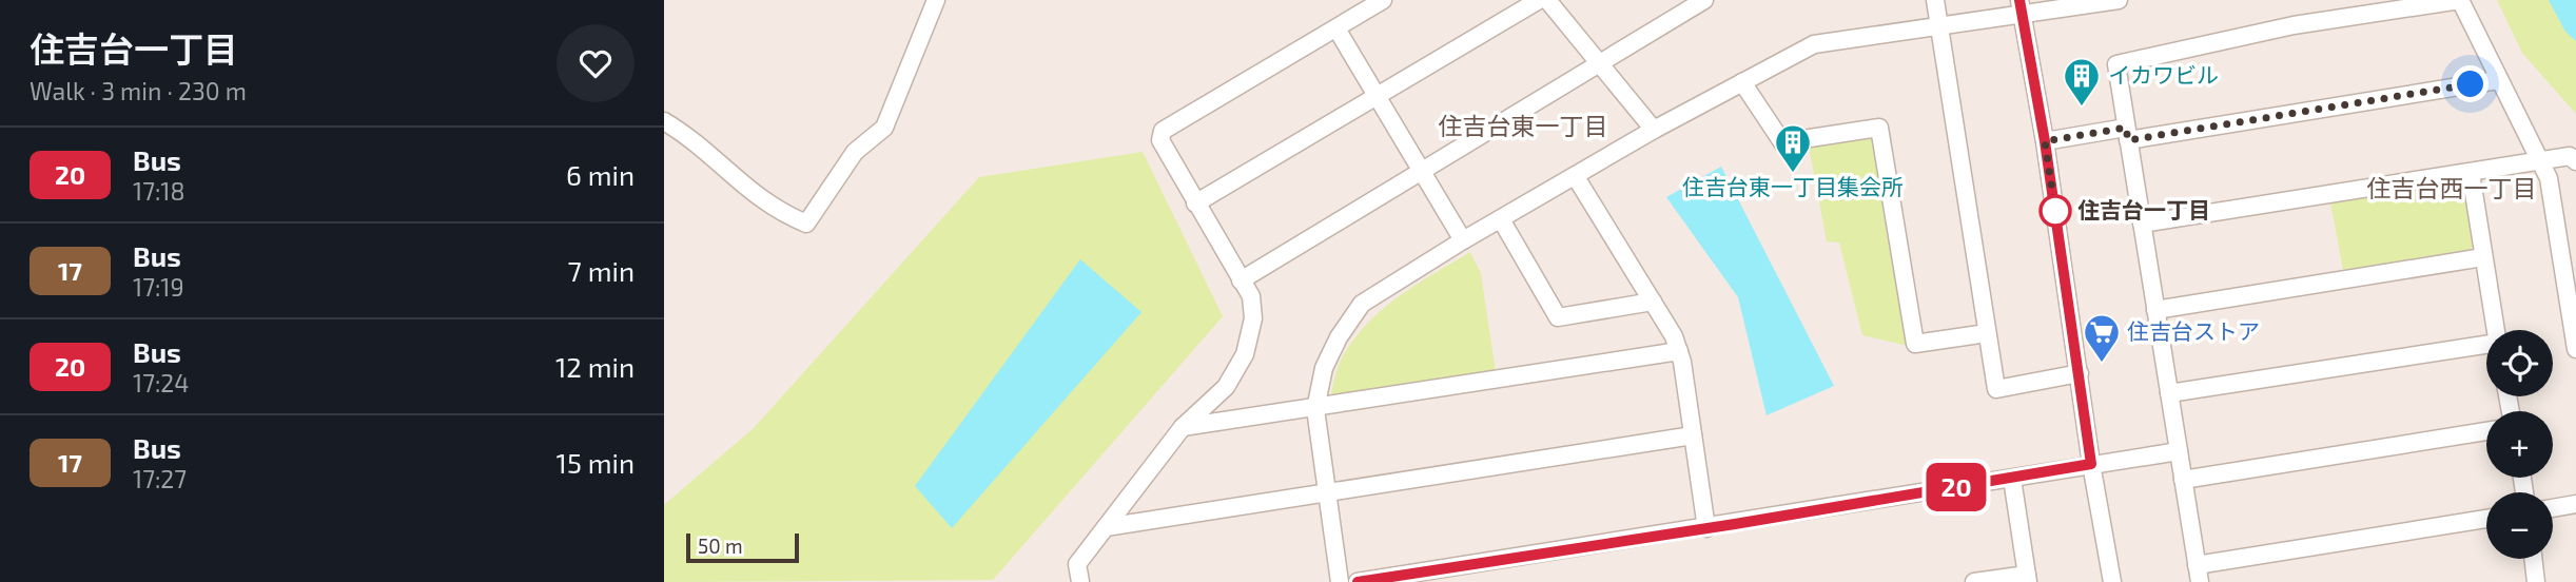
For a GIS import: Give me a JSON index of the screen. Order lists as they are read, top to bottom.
{
  "districts": ["住吉台東一丁目", "住吉台西一丁目"],
  "places": {
    "building": ["イカワビル", "住吉台東一丁目集会所"],
    "other": ["住吉台一丁目"],
    "supermarket": ["住吉台ストア"]
  },
  "lines": ["bus line 20"],
  "scale_bar": "50 m",
  "page": {
    "heading": ["住吉台一丁目", "Walk · 3 min · 230 m"],
    "on_map": "20",
    "list": [
      {
        "mark": "20",
        "name": "Bus",
        "note": "17:18",
        "value": "6 min"
      },
      {
        "mark": "17",
        "name": "Bus",
        "note": "17:19",
        "value": "7 min"
      },
      {
        "mark": "20",
        "name": "Bus",
        "note": "17:24",
        "value": "12 min"
      },
      {
        "mark": "17",
        "name": "Bus",
        "note": "17:27",
        "value": "15 min"
      }
    ],
    "map_buttons": ["+", "−"],
    "scale": "50 m"
  }
}
